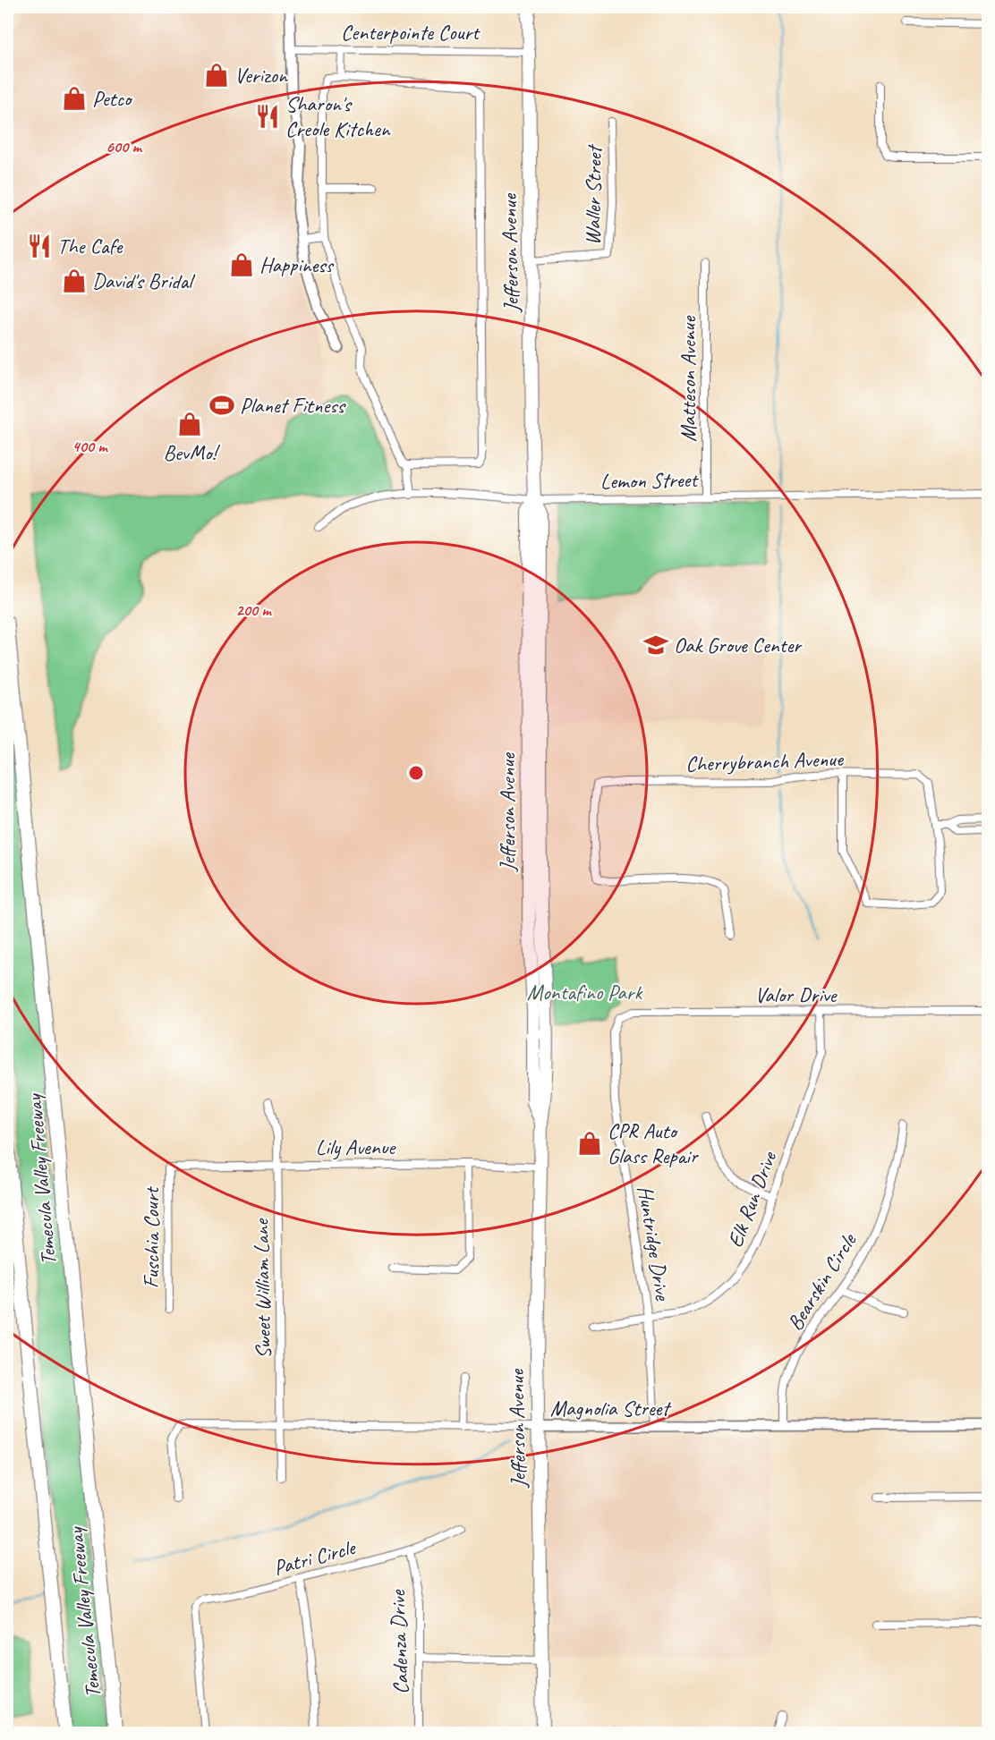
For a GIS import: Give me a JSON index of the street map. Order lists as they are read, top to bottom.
{
  "streets": {
    "highway": ["Temecula Valley Freeway"],
    "main road": ["Jefferson Avenue"],
    "street": [
      "Centerpointe Court",
      "Waller Street",
      "Matteson Avenue",
      "Lemon Street",
      "Cherrybranch Avenue",
      "Valor Drive",
      "Lily Avenue",
      "Elk Run Drive",
      "Fuschia Court",
      "Huntridge Drive",
      "Bearskin Circle",
      "Sweet William Lane",
      "Magnolia Street",
      "Patri Circle",
      "Cadenza Drive"
    ]
  },
  "crossings": [
    ["Centerpointe Court", "Jefferson Avenue"],
    ["Waller Street", "Jefferson Avenue"],
    ["Jefferson Avenue", "Lemon Street"],
    ["Jefferson Avenue", "Lily Avenue"],
    ["Jefferson Avenue", "Magnolia Street"],
    ["Matteson Avenue", "Lemon Street"],
    ["Valor Drive", "Elk Run Drive"],
    ["Valor Drive", "Huntridge Drive"],
    ["Lily Avenue", "Fuschia Court"],
    ["Lily Avenue", "Sweet William Lane"],
    ["Elk Run Drive", "Huntridge Drive"],
    ["Huntridge Drive", "Magnolia Street"],
    ["Bearskin Circle", "Magnolia Street"],
    ["Sweet William Lane", "Magnolia Street"],
    ["Patri Circle", "Cadenza Drive"]
  ],
  "parks": ["Montafino Park"],
  "places": {
    "shop": [
      "Verizon",
      "Petco",
      "Happiness",
      "David's Bridal",
      "BevMo!",
      "CPR Auto Glass Repair"
    ],
    "restaurant": ["Sharon's Creole Kitchen", "The Cafe"],
    "sports": ["Planet Fitness"],
    "school or university": ["Oak Grove Center"]
  },
  "rings": ["600 m", "400 m", "200 m"]
}
